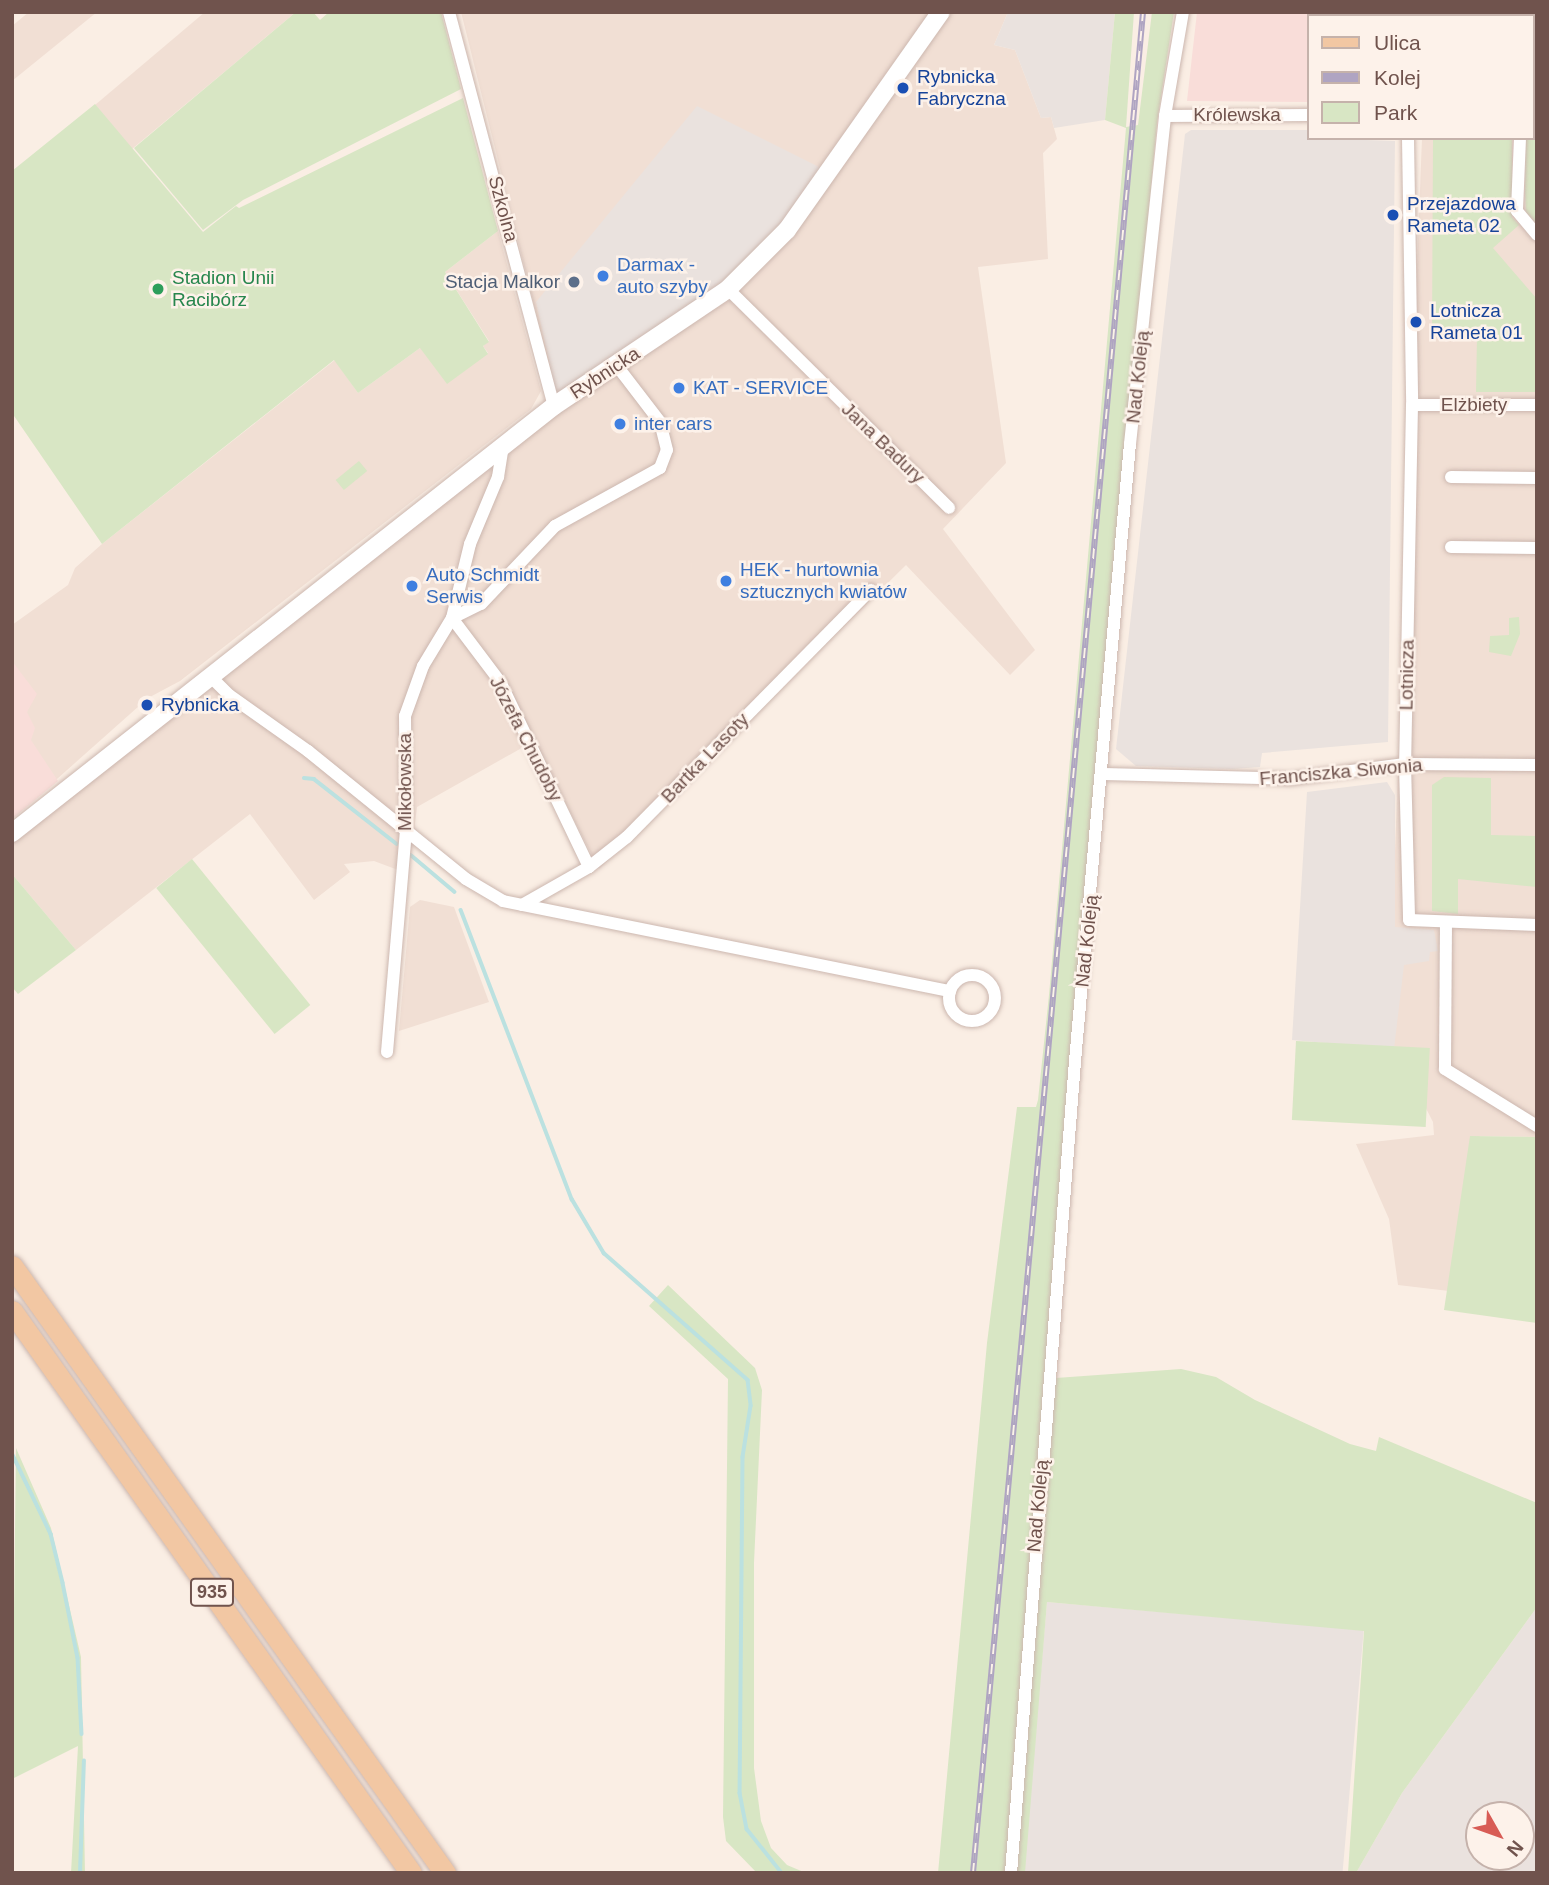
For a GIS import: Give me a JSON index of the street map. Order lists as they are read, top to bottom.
{
  "streets": {
    "main road": ["935"],
    "street": [
      "Królewska",
      "Szkolna",
      "Rybnicka",
      "Nad Koleją",
      "Elżbiety",
      "Jana Badury",
      "Lotnicza",
      "Józefa Chudoby",
      "Bartka Lasoty",
      "Franciszka Siwonia",
      "Mikołowska"
    ]
  },
  "crossings": [
    ["Królewska", "Nad Koleją"],
    ["Szkolna", "Rybnicka"],
    ["Rybnicka", "Jana Badury"],
    ["Rybnicka", "Mikołowska"],
    ["Nad Koleją", "Franciszka Siwonia"],
    ["Elżbiety", "Lotnicza"],
    ["Lotnicza", "Franciszka Siwonia"],
    ["Józefa Chudoby", "Bartka Lasoty"],
    ["Józefa Chudoby", "Mikołowska"]
  ],
  "places": [
    "Rybnicka Fabryczna",
    "Przejazdowa Rameta 02",
    "Darmax - auto szyby",
    "Stacja Malkor",
    "Stadion Unii Racibórz",
    "Lotnicza Rameta 01",
    "KAT - SERVICE",
    "inter cars",
    "HEK - hurtownia sztucznych kwiatów",
    "Auto Schmidt Serwis",
    "Rybnicka"
  ],
  "legend": ["Ulica", "Kolej", "Park"],
  "north": "bottom right"
}
